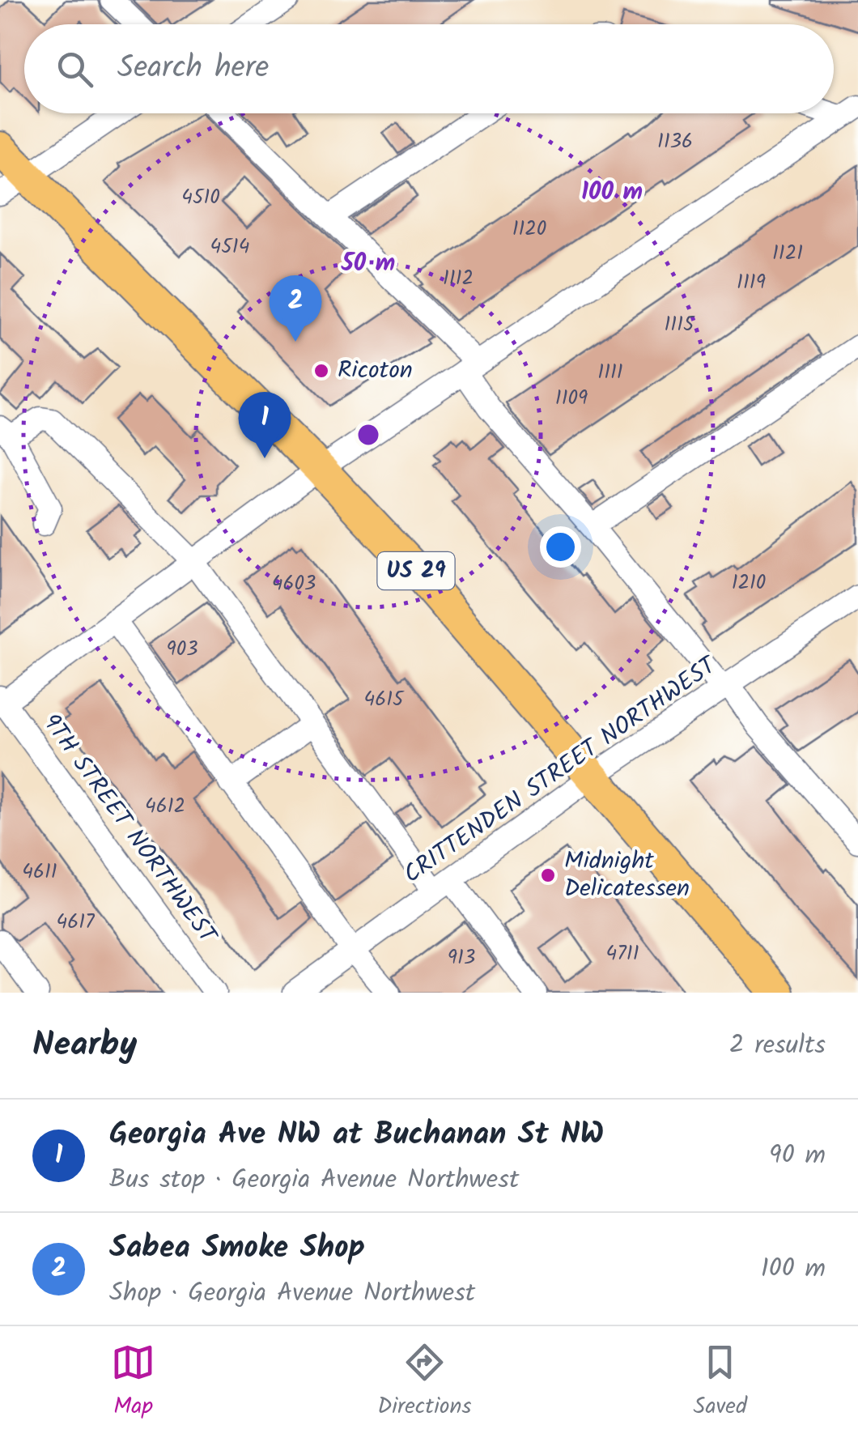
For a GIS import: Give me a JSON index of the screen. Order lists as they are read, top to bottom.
{
  "streets": {
    "highway": ["US 29"],
    "street": ["CRITTENDEN STREET NORTHWEST", "9TH STREET NORTHWEST"]
  },
  "crossings": [
    ["US 29", "CRITTENDEN STREET NORTHWEST"]
  ],
  "places": ["Ricoton", "Midnight Delicatessen"],
  "house_numbers": [
    "1136",
    "4510",
    "1120",
    "4514",
    "1121",
    "1112",
    "1119",
    "1115",
    "1111",
    "1109",
    "1210",
    "4603",
    "903",
    "4615",
    "4612",
    "4611",
    "4617",
    "4711",
    "913"
  ],
  "page": {
    "search": "Search here",
    "pins": ["2", "1"],
    "heading": ["Nearby", "2 results"],
    "list": [
      {
        "mark": "1",
        "name": "Georgia Ave NW at Buchanan St NW",
        "note": "Bus stop · Georgia Avenue Northwest",
        "value": "90 m"
      },
      {
        "mark": "2",
        "name": "Sabea Smoke Shop",
        "note": "Shop · Georgia Avenue Northwest",
        "value": "100 m"
      }
    ],
    "nav": ["Map", "Directions", "Saved"]
  },
  "rings": ["100 m", "50 m"]
}
